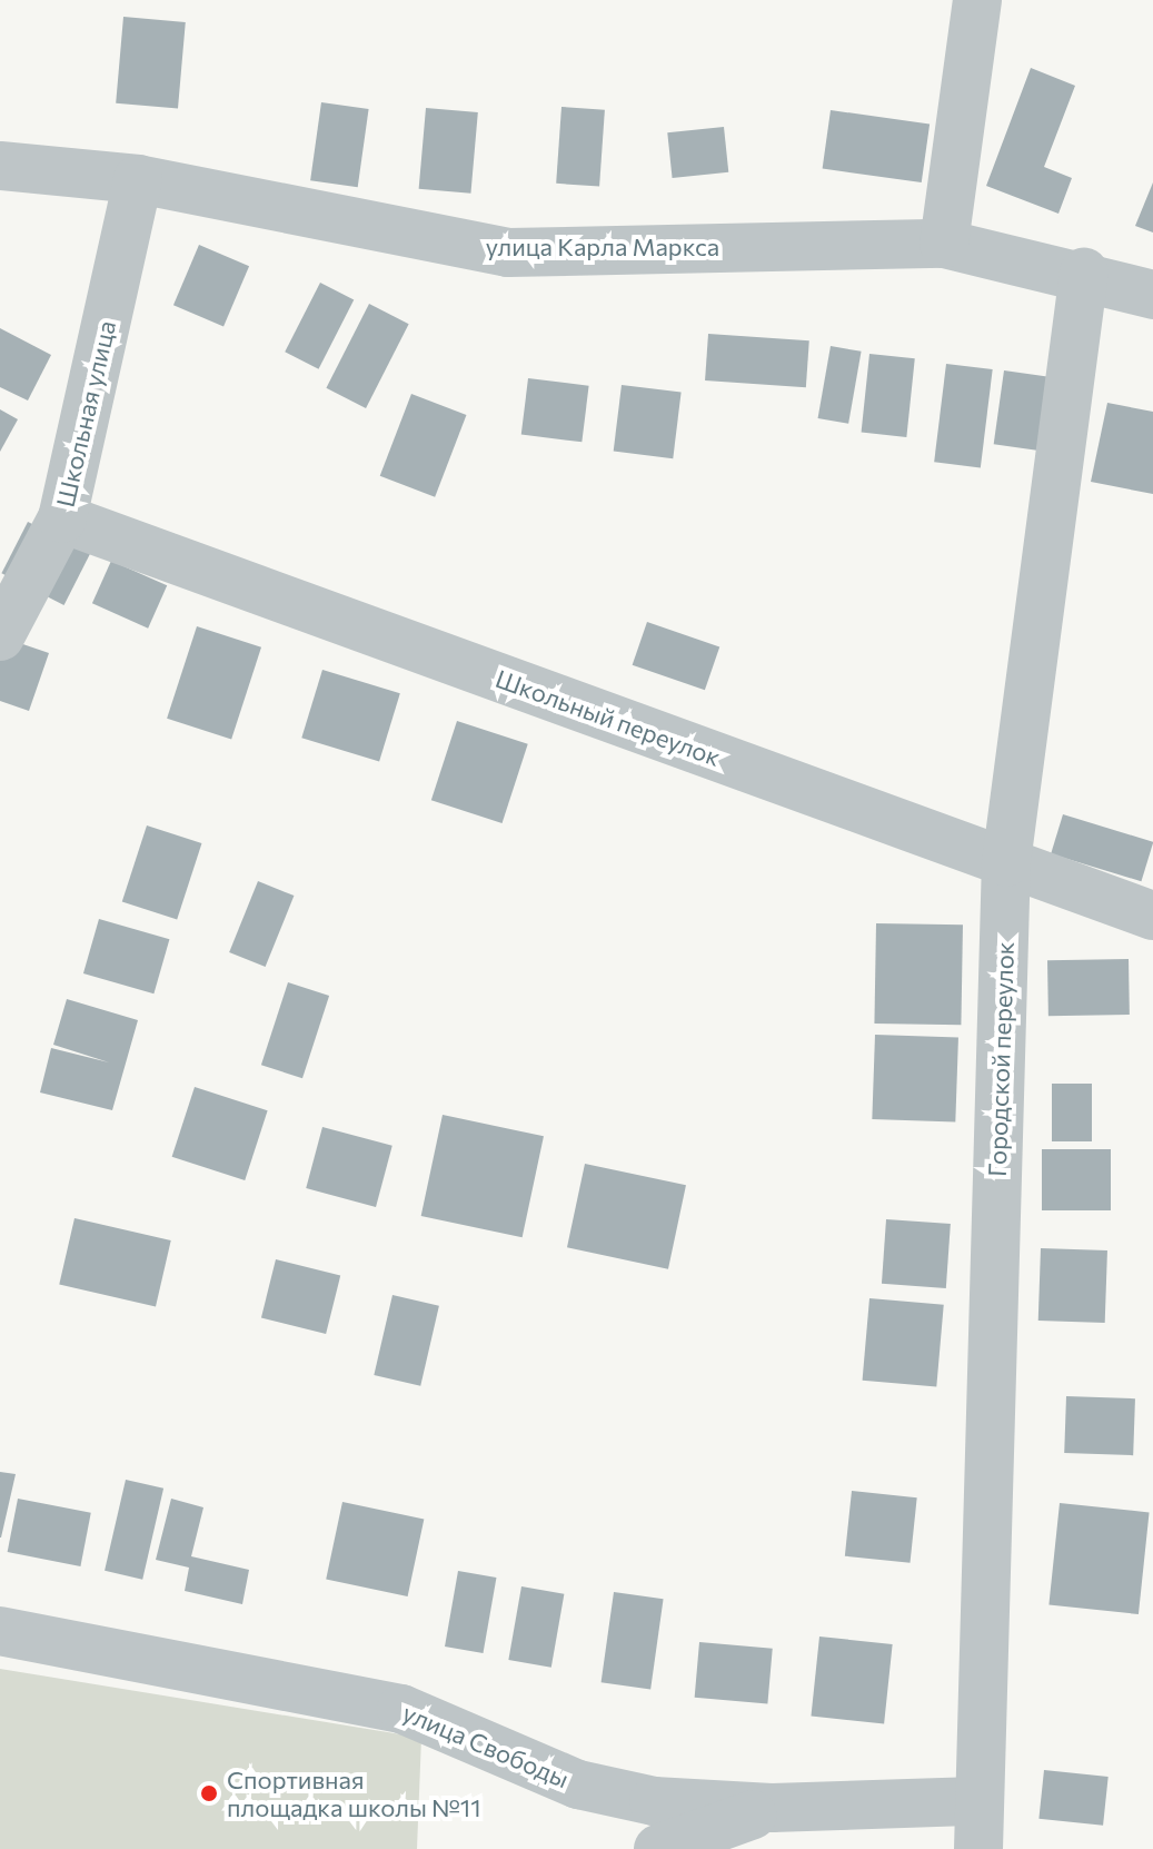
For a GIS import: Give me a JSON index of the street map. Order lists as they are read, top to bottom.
{
  "streets": {
    "street": [
      "улица Карла Маркса",
      "Школьная улица",
      "Школьный переулок",
      "Городской переулок",
      "улица Свободы"
    ]
  },
  "crossings": [
    ["улица Карла Маркса", "Школьная улица"],
    ["улица Карла Маркса", "Городской переулок"],
    ["Школьная улица", "Школьный переулок"],
    ["Школьный переулок", "Городской переулок"],
    ["Городской переулок", "улица Свободы"]
  ],
  "places": ["Спортивная площадка школы №11"]
}
